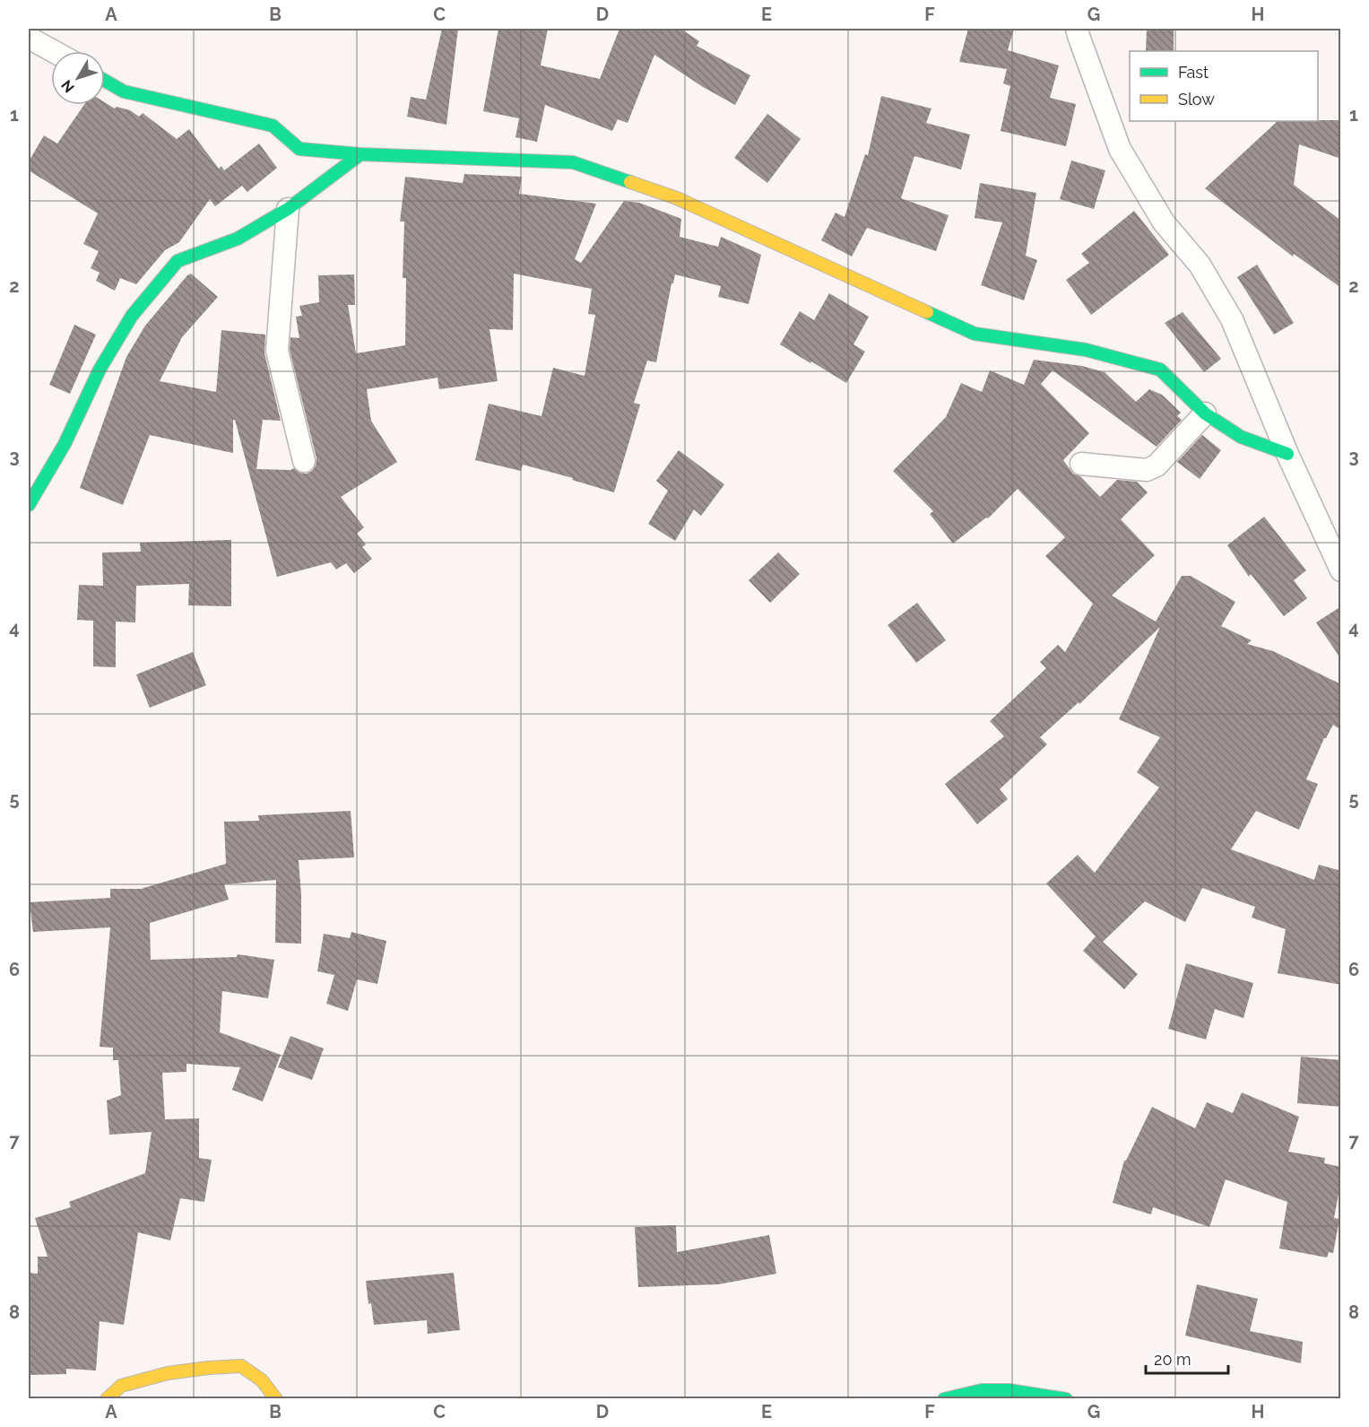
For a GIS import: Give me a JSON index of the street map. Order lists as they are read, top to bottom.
{
  "legend": ["Fast", "Slow"],
  "scale_bar": "20 m",
  "north": "bottom left",
  "grid": {
    "columns": [
      "A",
      "B",
      "C",
      "D",
      "E",
      "F",
      "G",
      "H"
    ],
    "rows": [
      "1",
      "2",
      "3",
      "4",
      "5",
      "6",
      "7",
      "8"
    ]
  }
}
